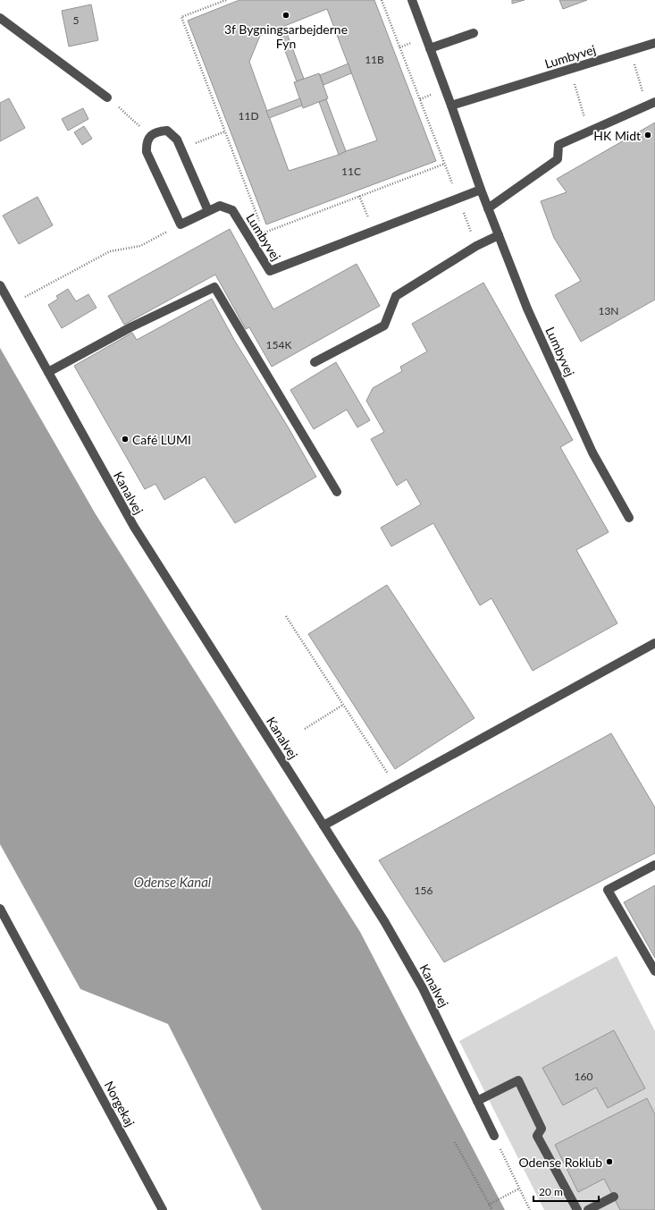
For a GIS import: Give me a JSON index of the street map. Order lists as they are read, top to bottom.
{
  "streets": {
    "street": ["Lumbyvej", "Kanalvej", "Norgekaj"]
  },
  "water": ["Odense Kanal"],
  "places": [
    "3f Bygningsarbejderne Fyn",
    "HK Midt",
    "Café LUMI",
    "Odense Roklub"
  ],
  "house_numbers": [
    "5",
    "11B",
    "11D",
    "11C",
    "13N",
    "154K",
    "156",
    "160"
  ],
  "scale_bar": "20 m"
}
